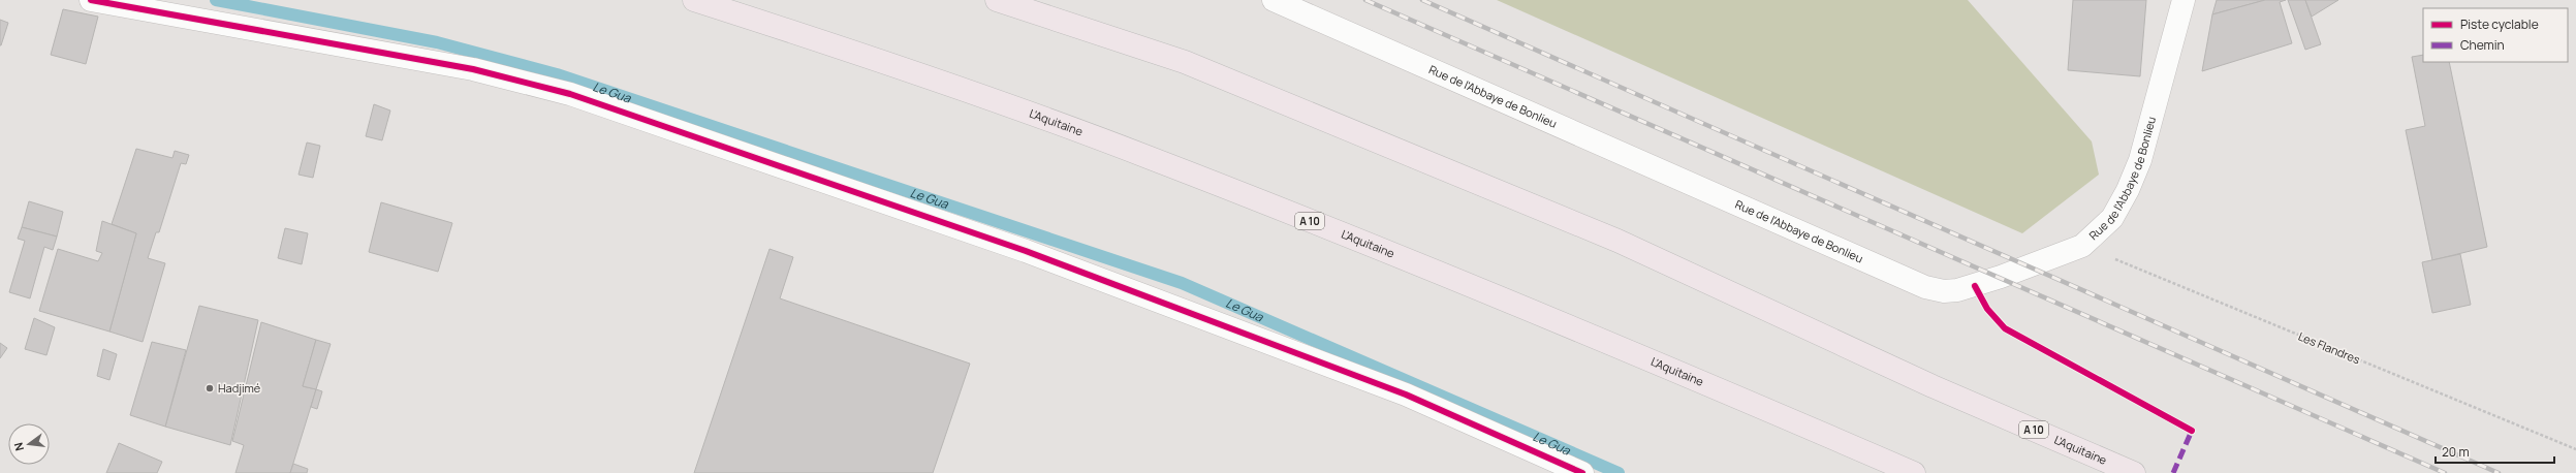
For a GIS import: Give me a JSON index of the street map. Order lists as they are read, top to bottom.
{
  "streets": {
    "highway": ["L'Aquitaine", "A 10"],
    "street": ["Rue de l'Abbaye de Bonlieu"],
    "path": ["Les Flandres"]
  },
  "crossings": [
    ["Rue de l'Abbaye de Bonlieu", "Les Flandres"]
  ],
  "water": ["Le Gua"],
  "places": ["Hadjimé"],
  "legend": ["Piste cyclable", "Chemin"],
  "scale_bar": "20 m",
  "north": "left"
}
